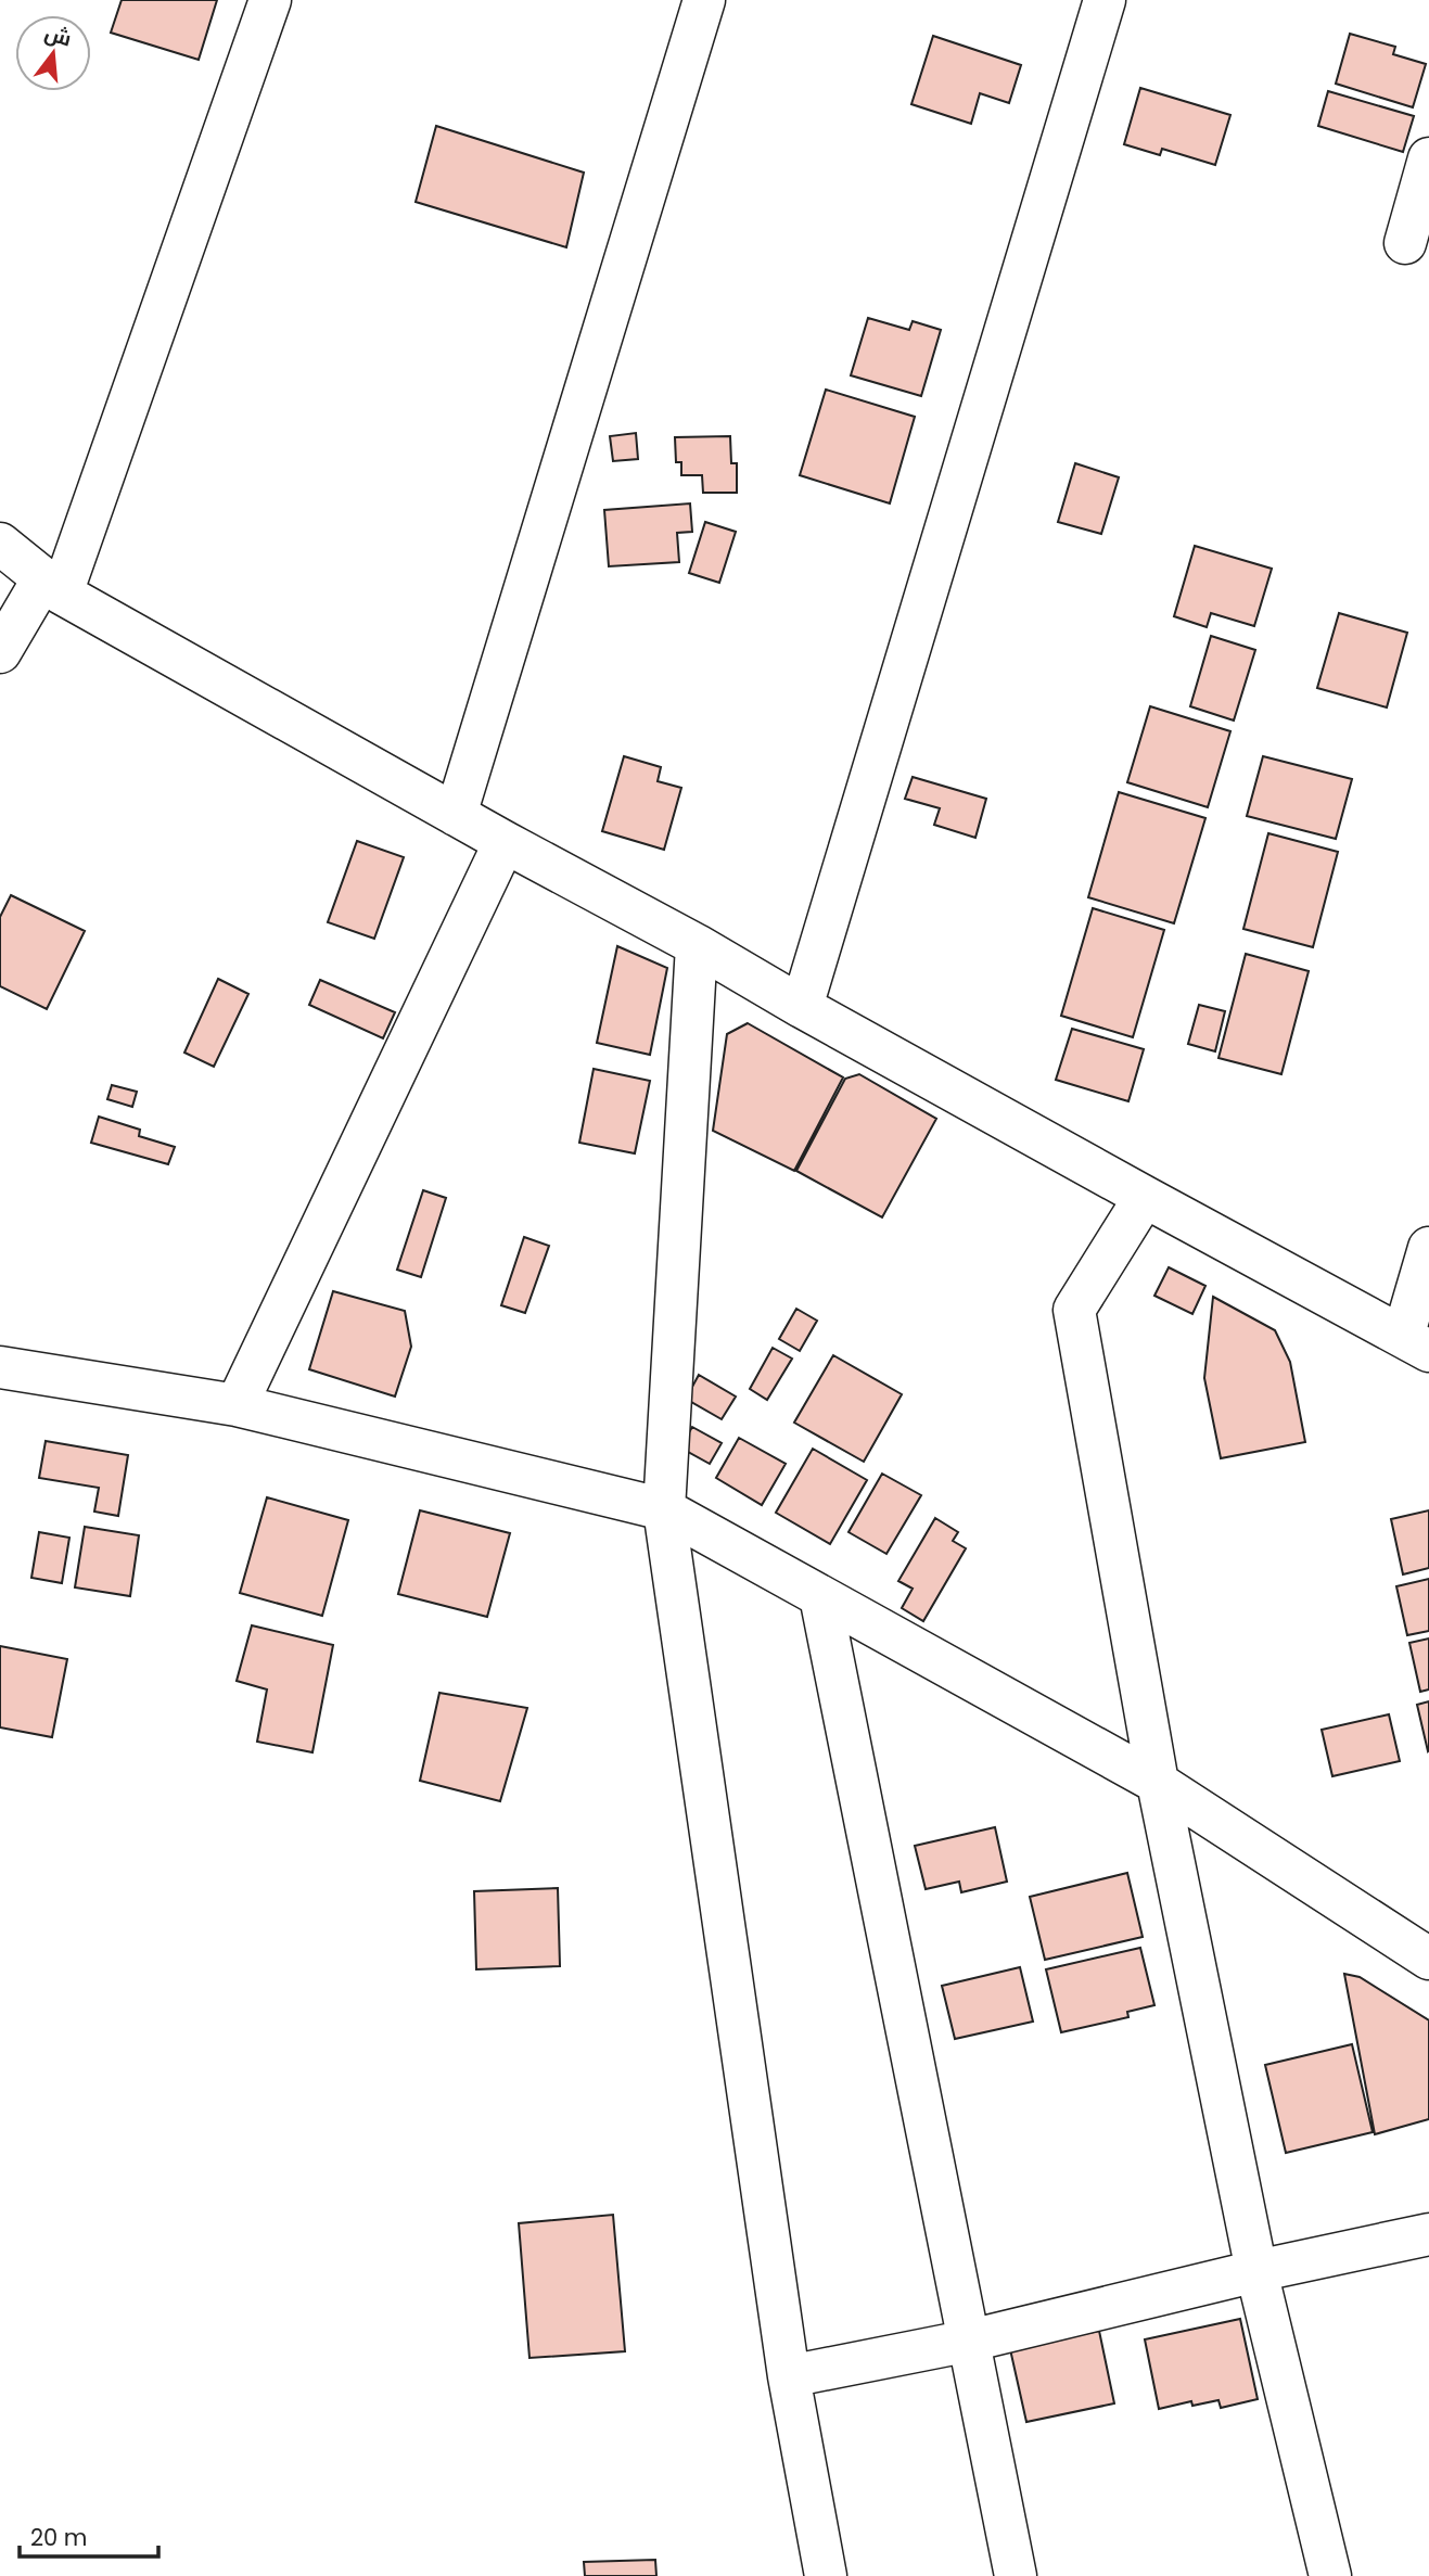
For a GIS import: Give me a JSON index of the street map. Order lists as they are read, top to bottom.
{
  "scale_bar": "20 m",
  "north": "top"
}
